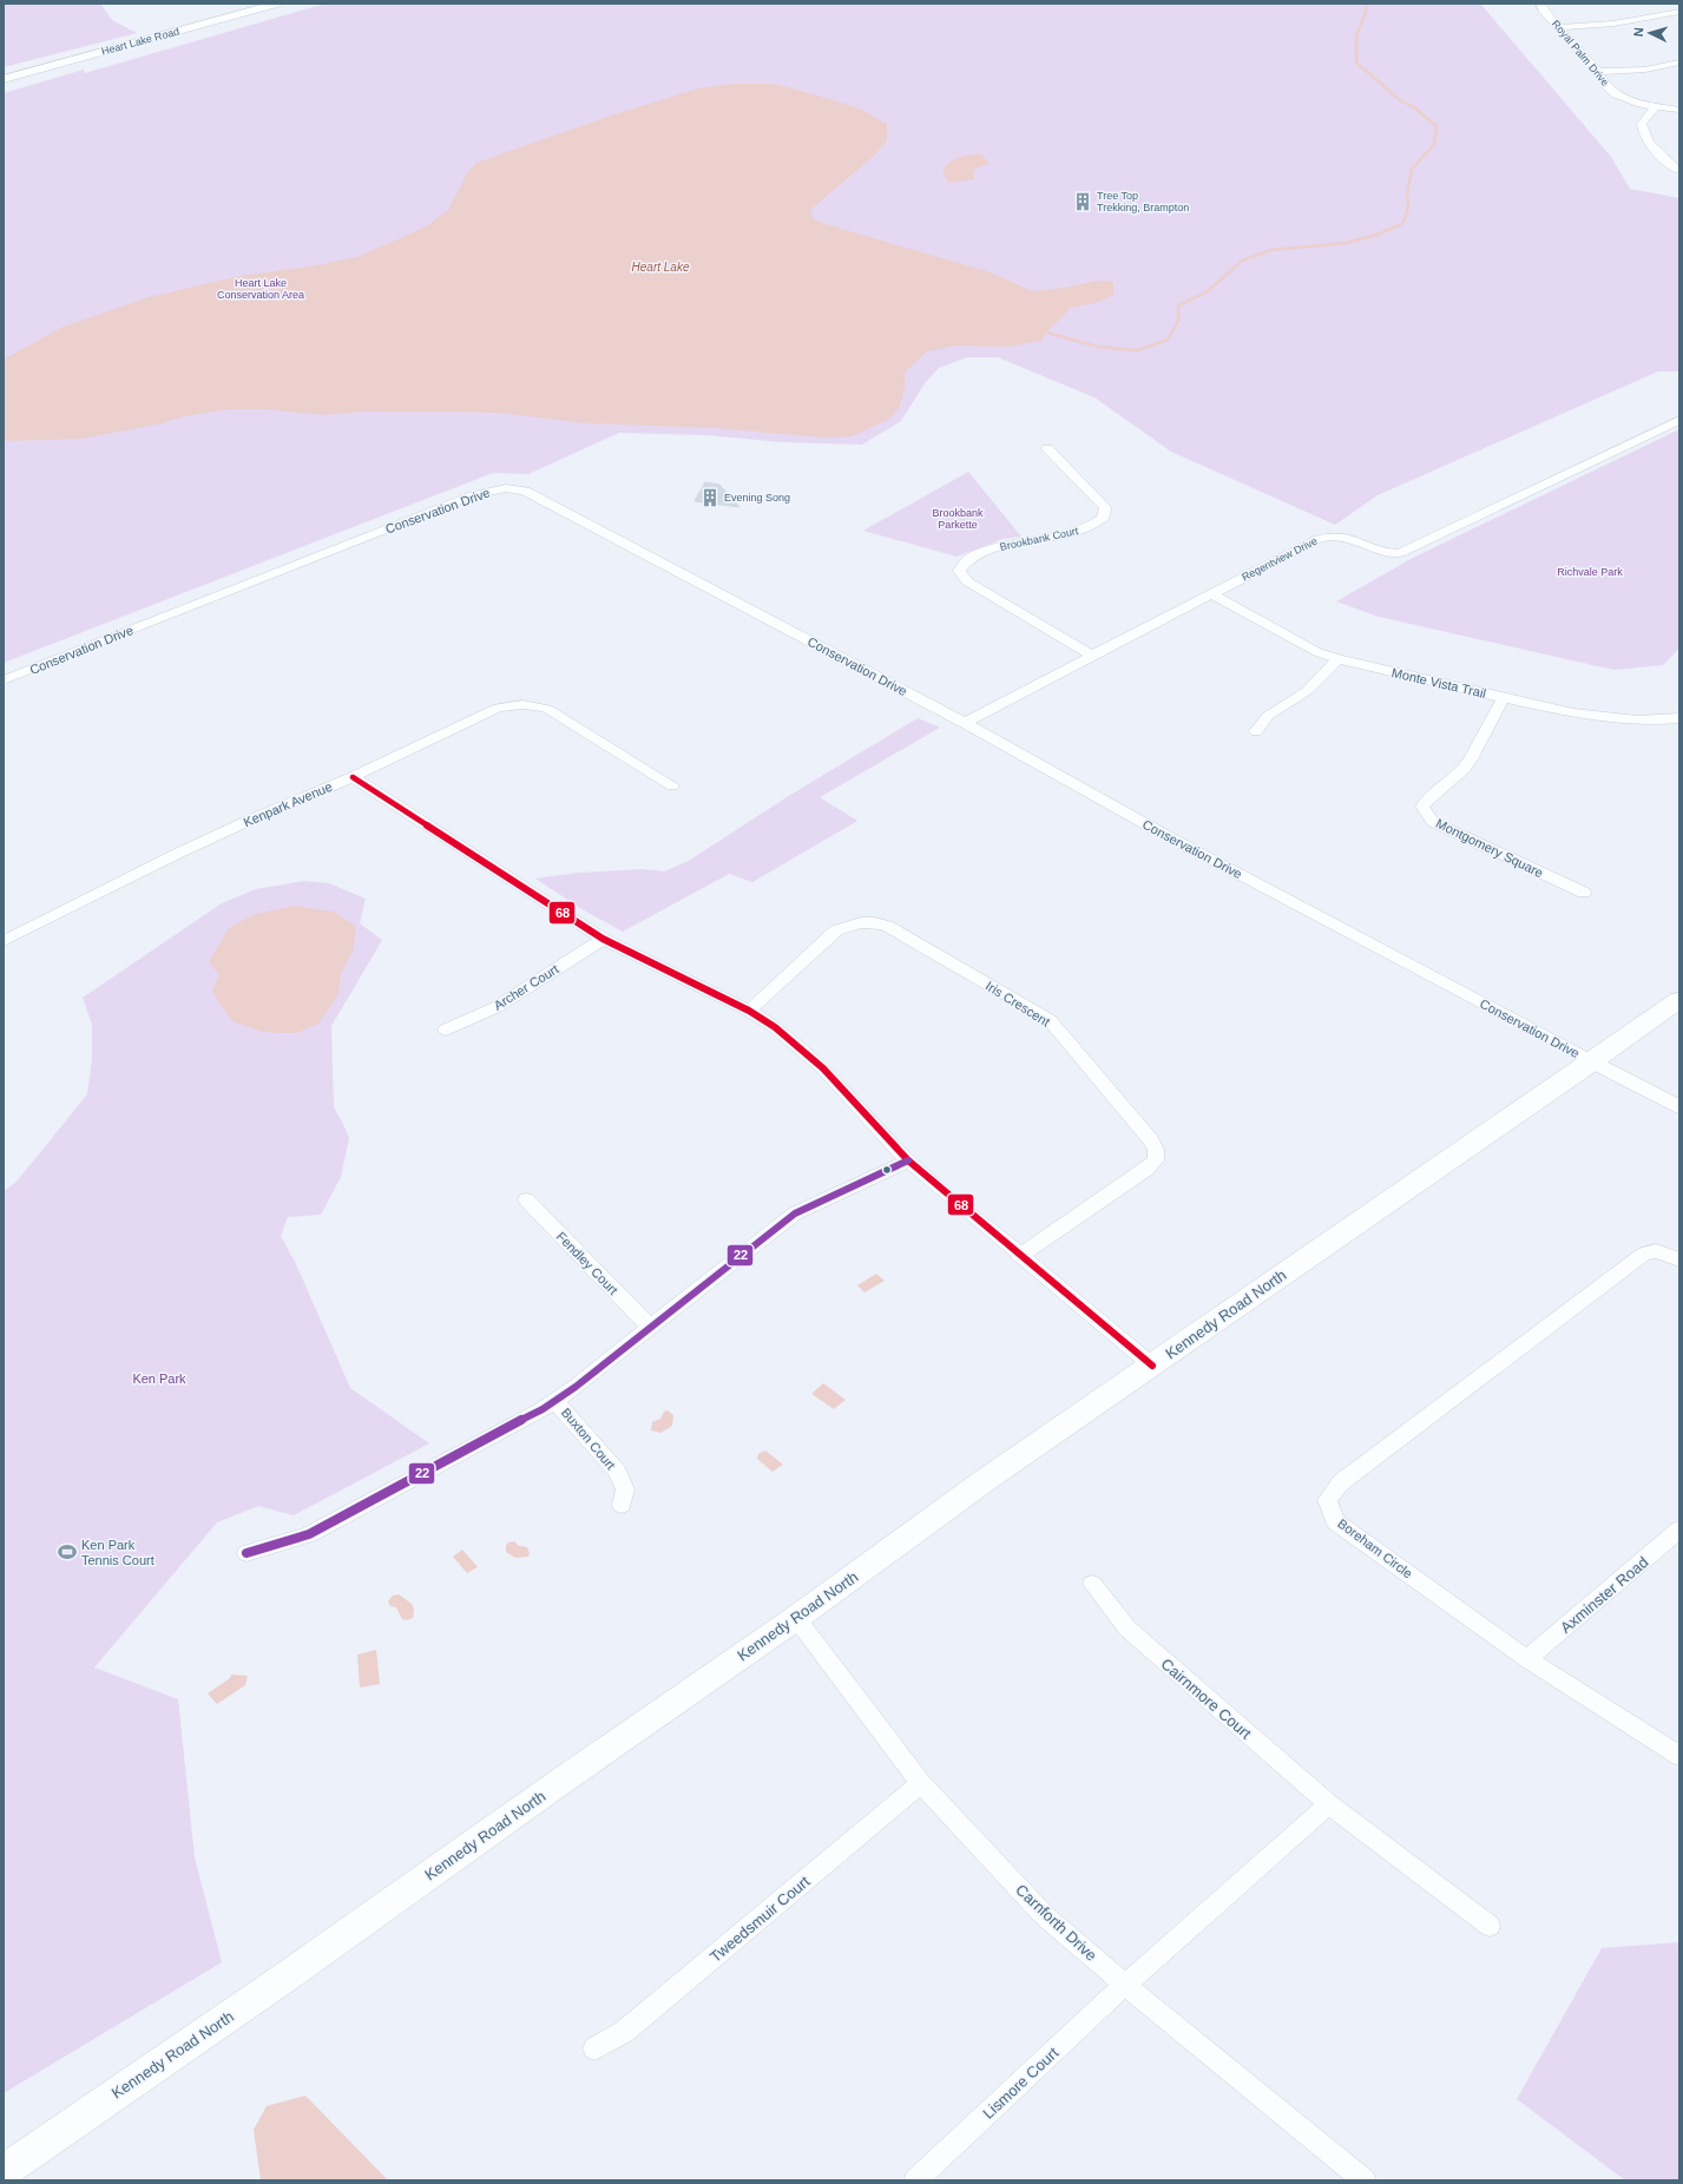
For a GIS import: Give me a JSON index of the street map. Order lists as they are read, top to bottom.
{
  "streets": {
    "main road": ["Kennedy Road North"],
    "street": [
      "Heart Lake Road",
      "Royal Palm Drive",
      "Conservation Drive",
      "Brookbank Court",
      "Regentview Drive",
      "Monte Vista Trail",
      "Kenpark Avenue",
      "Montgomery Square",
      "Archer Court",
      "Iris Crescent",
      "Fendley Court",
      "Buxton Court",
      "Boreham Circle",
      "Axminster Road",
      "Cairnmore Court",
      "Tweedsmuir Court",
      "Carnforth Drive",
      "Lismore Court"
    ]
  },
  "crossings": [
    ["Conservation Drive", "Regentview Drive"],
    ["Conservation Drive", "Kennedy Road North"],
    ["Brookbank Court", "Regentview Drive"],
    ["Regentview Drive", "Monte Vista Trail"],
    ["Monte Vista Trail", "Montgomery Square"],
    ["Kennedy Road North", "Carnforth Drive"],
    ["Boreham Circle", "Axminster Road"],
    ["Tweedsmuir Court", "Carnforth Drive"],
    ["Carnforth Drive", "Lismore Court"]
  ],
  "water": ["Heart Lake"],
  "parks": [
    "Heart Lake Conservation Area",
    "Brookbank Parkette",
    "Richvale Park",
    "Ken Park"
  ],
  "places": {
    "building": ["Tree Top Trekking, Brampton", "Evening Song"],
    "sports": ["Ken Park Tennis Court"]
  },
  "lines": ["transit line 68", "transit line 22"],
  "north": "left"
}
